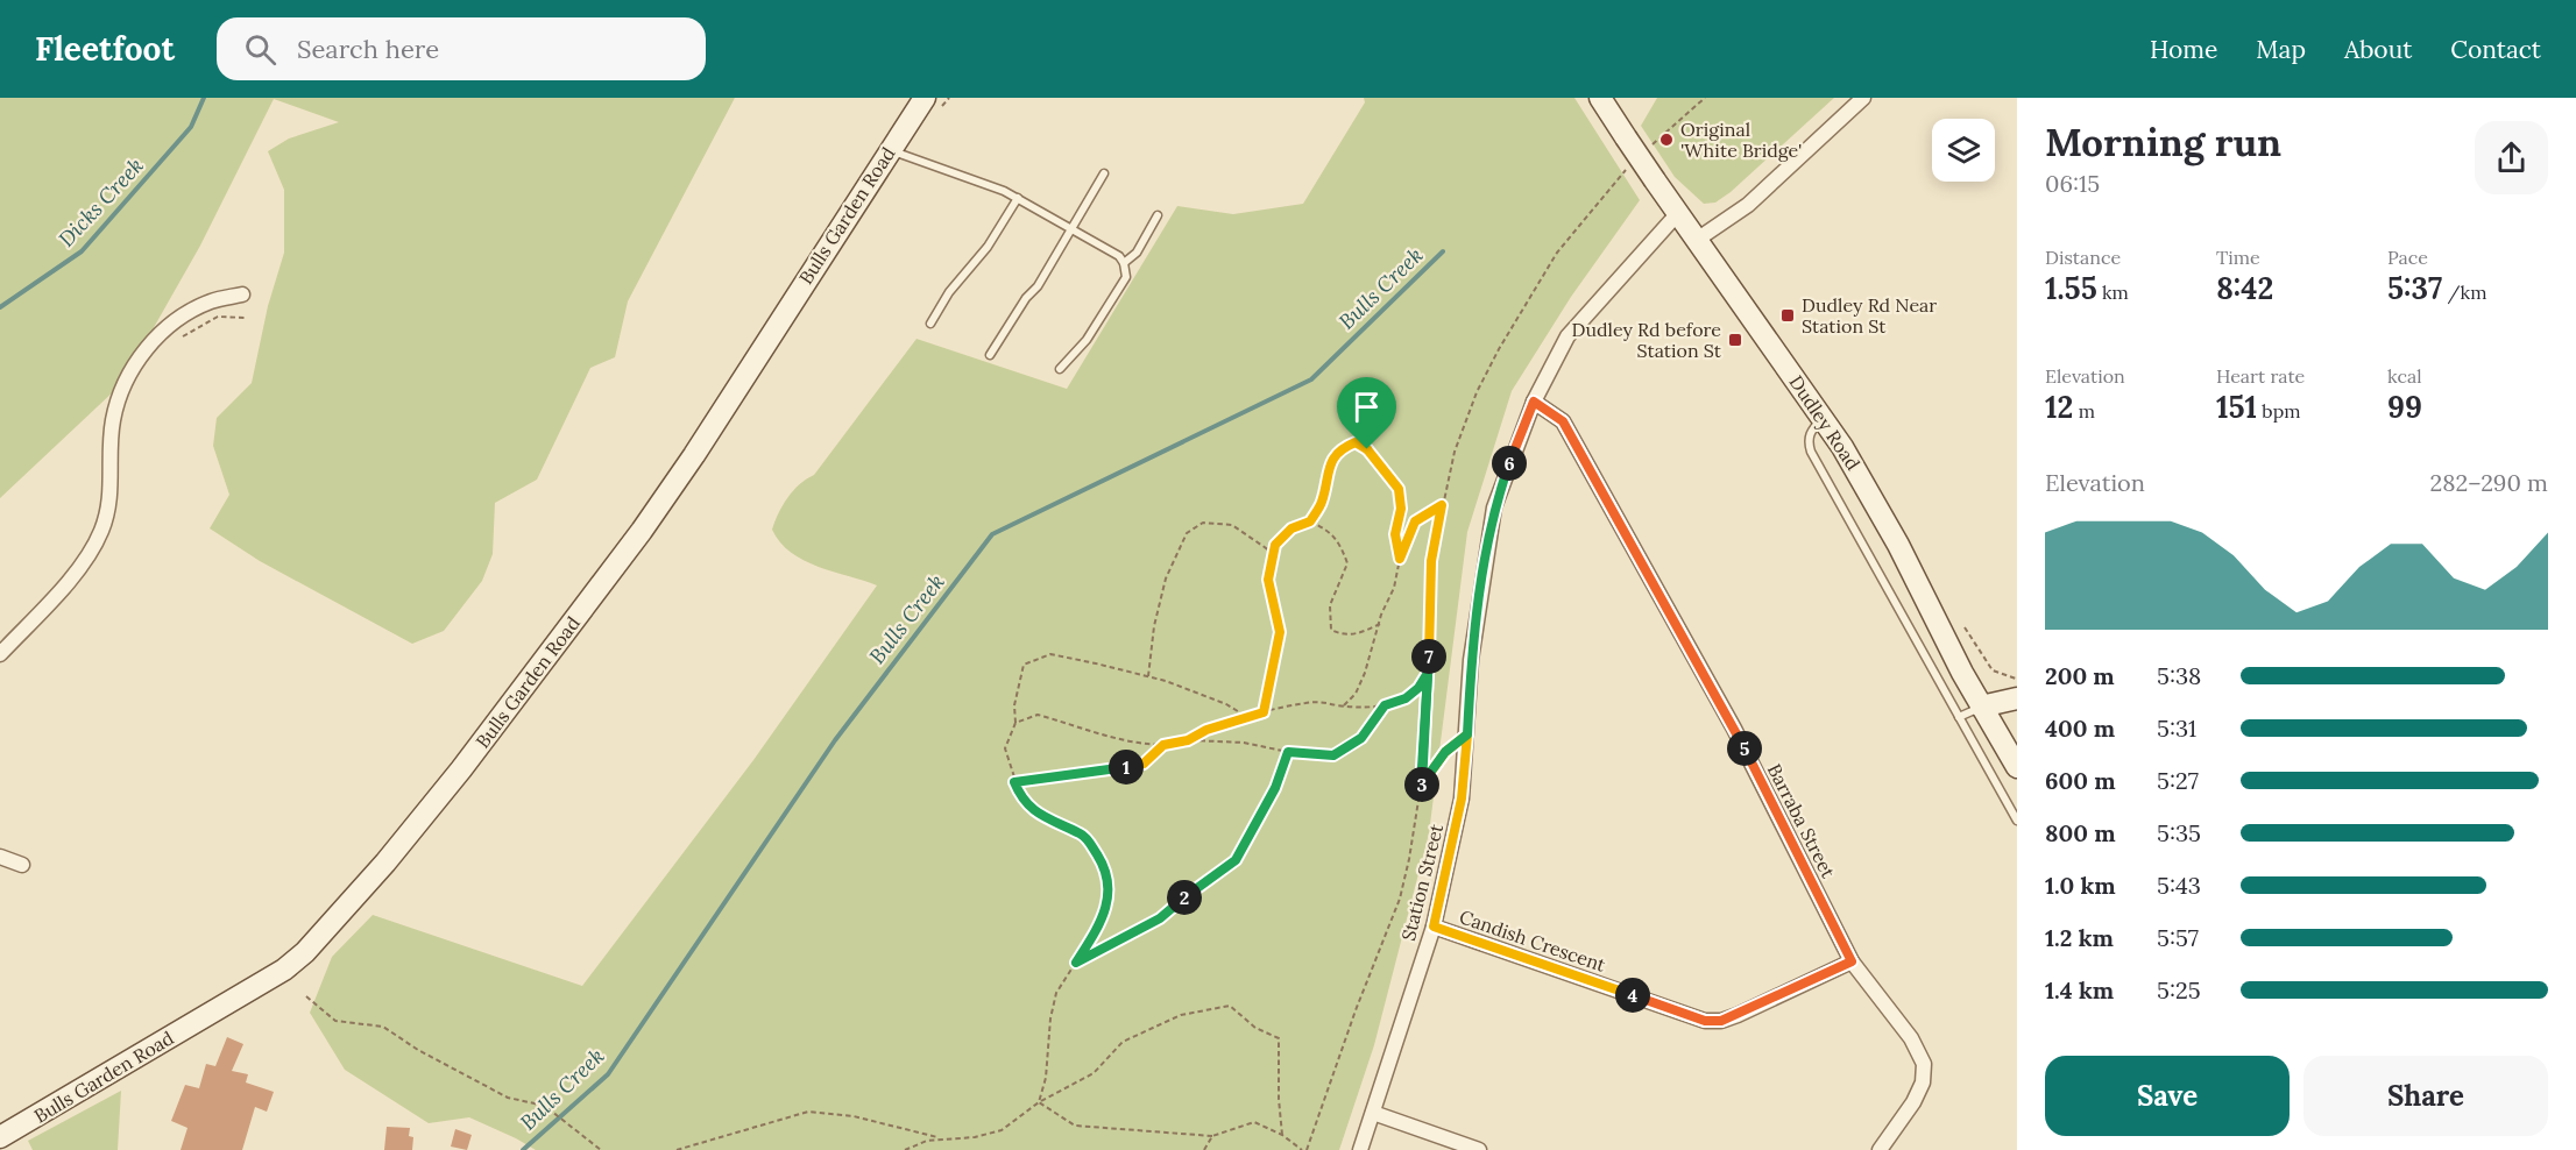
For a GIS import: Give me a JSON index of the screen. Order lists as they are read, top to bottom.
{
  "streets": {
    "main road": ["Bulls Garden Road", "Dudley Road"],
    "street": ["Barraba Street", "Station Street", "Candish Crescent"]
  },
  "crossings": [
    ["Dudley Road", "Station Street"],
    ["Barraba Street", "Station Street"],
    ["Barraba Street", "Candish Crescent"],
    ["Station Street", "Candish Crescent"]
  ],
  "water": ["Dicks Creek", "Bulls Creek"],
  "places": {
    "other": ["Original 'White Bridge'"],
    "transit": ["Dudley Rd Near Station St", "Dudley Rd before Station St"]
  },
  "page": {
    "header": "Fleetfoot",
    "search": "Search here",
    "nav": [
      "Home",
      "Map",
      "About",
      "Contact"
    ],
    "heading": ["Morning run", "06:15"],
    "stats": [
      ["Distance", "1.55 km"],
      ["Time", "8:42"],
      ["Pace", "5:37 /km"],
      ["Elevation", "12 m"],
      ["Heart rate", "151 bpm"],
      ["kcal", "99"]
    ],
    "pins": [
      "6",
      "7",
      "5",
      "1",
      "3",
      "2",
      "4"
    ],
    "chart": ["Elevation", "282–290 m"],
    "list": [
      {
        "name": "200 m",
        "note": "5:38"
      },
      {
        "name": "400 m",
        "note": "5:31"
      },
      {
        "name": "600 m",
        "note": "5:27"
      },
      {
        "name": "800 m",
        "note": "5:35"
      },
      {
        "name": "1.0 km",
        "note": "5:43"
      },
      {
        "name": "1.2 km",
        "note": "5:57"
      },
      {
        "name": "1.4 km",
        "note": "5:25"
      }
    ],
    "buttons": ["Save", "Share"]
  }
}
